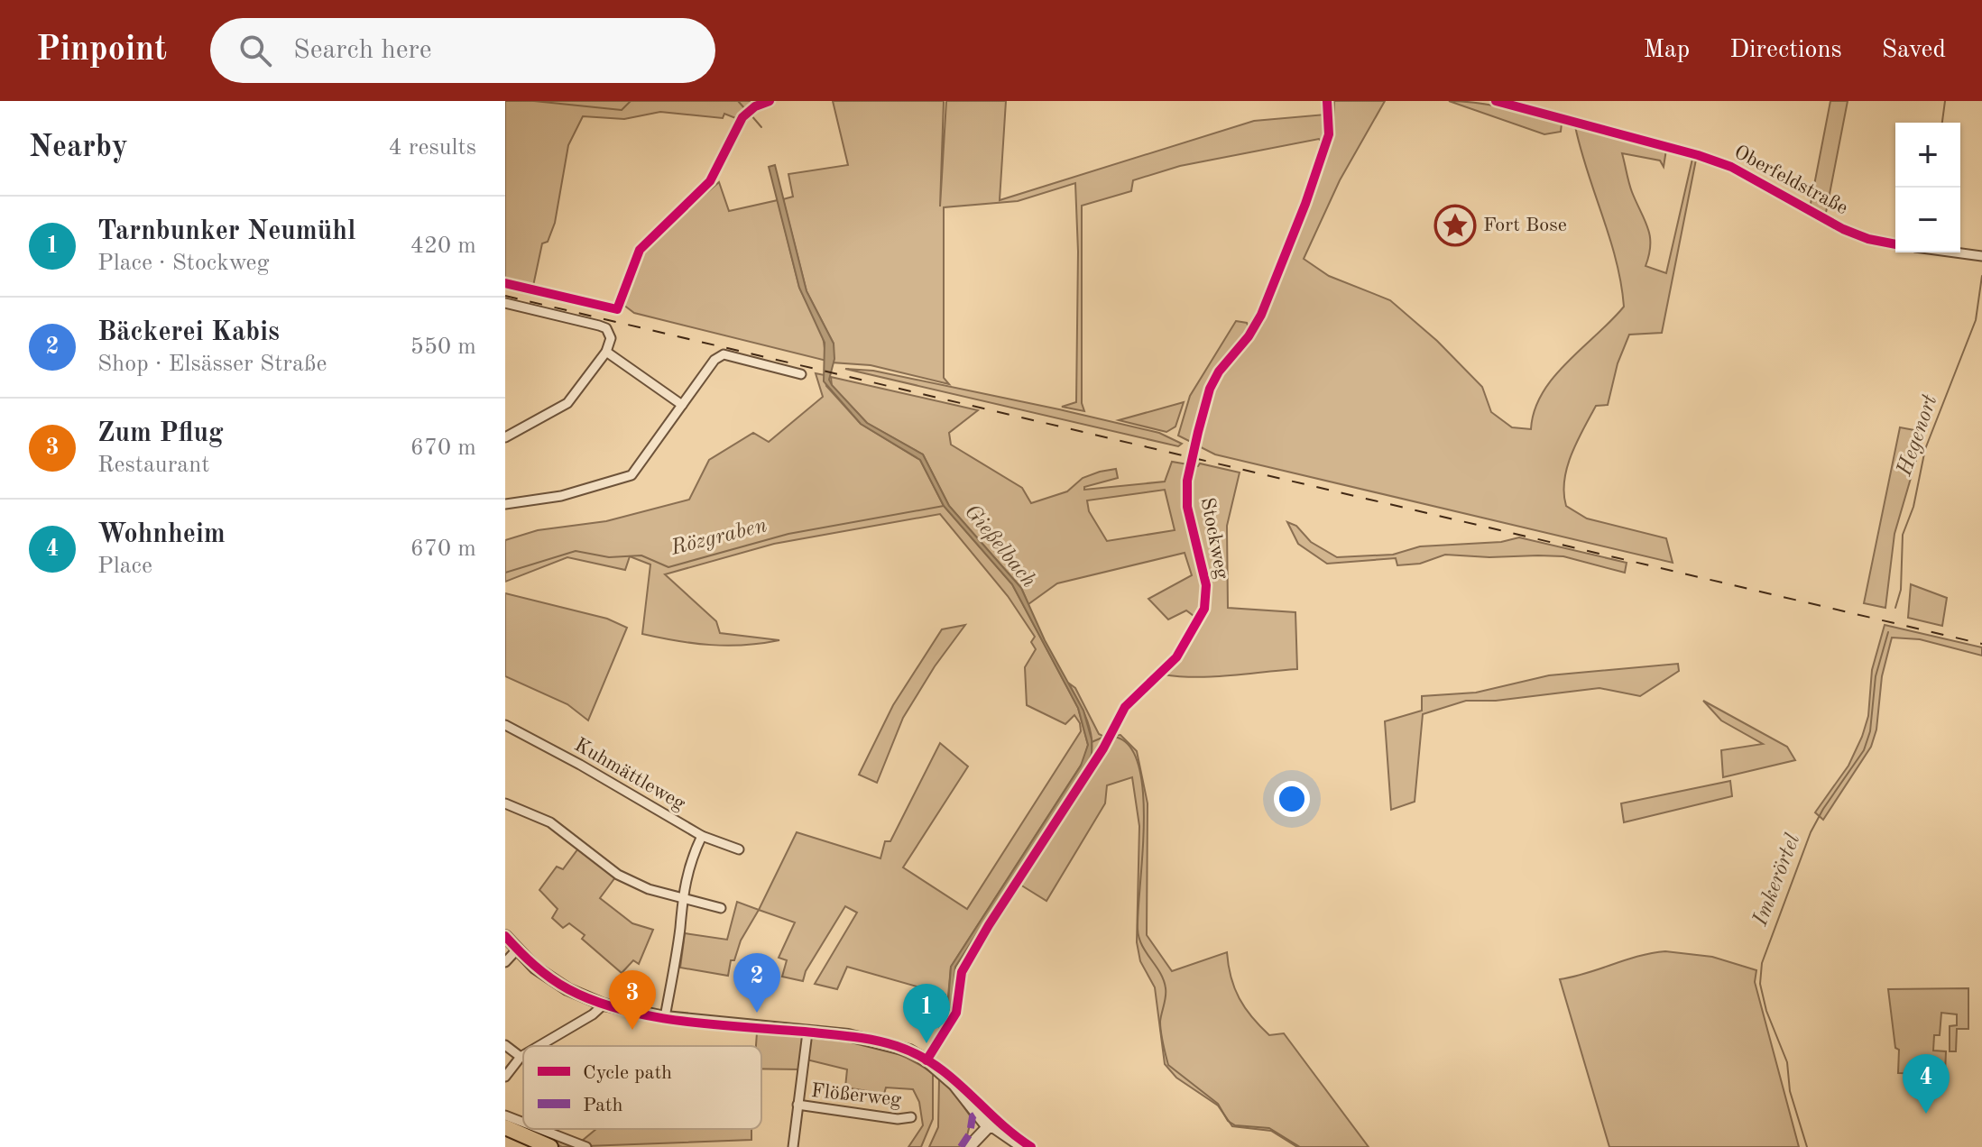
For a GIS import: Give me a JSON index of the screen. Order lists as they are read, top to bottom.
{
  "streets": {
    "street": [
      "Oberfeldstraße",
      "Stockweg",
      "Kuhmättleweg",
      "Flößerweg"
    ]
  },
  "water": [
    "Hegenort",
    "Rözgraben",
    "Gießelbach",
    "Imkerörtel"
  ],
  "places": {
    "place": ["Fort Bose"]
  },
  "legend": ["Cycle path", "Path"],
  "page": {
    "header": "Pinpoint",
    "search": "Search here",
    "nav": ["Map", "Directions", "Saved"],
    "heading": ["Nearby", "4 results"],
    "map_buttons": ["+", "−"],
    "list": [
      {
        "mark": "1",
        "name": "Tarnbunker Neumühl",
        "note": "Place · Stockweg",
        "value": "420 m"
      },
      {
        "mark": "2",
        "name": "Bäckerei Kabis",
        "note": "Shop · Elsässer Straße",
        "value": "550 m"
      },
      {
        "mark": "3",
        "name": "Zum Pflug",
        "note": "Restaurant",
        "value": "670 m"
      },
      {
        "mark": "4",
        "name": "Wohnheim",
        "note": "Place",
        "value": "670 m"
      }
    ],
    "pins": [
      "2",
      "3",
      "1",
      "4"
    ]
  }
}
